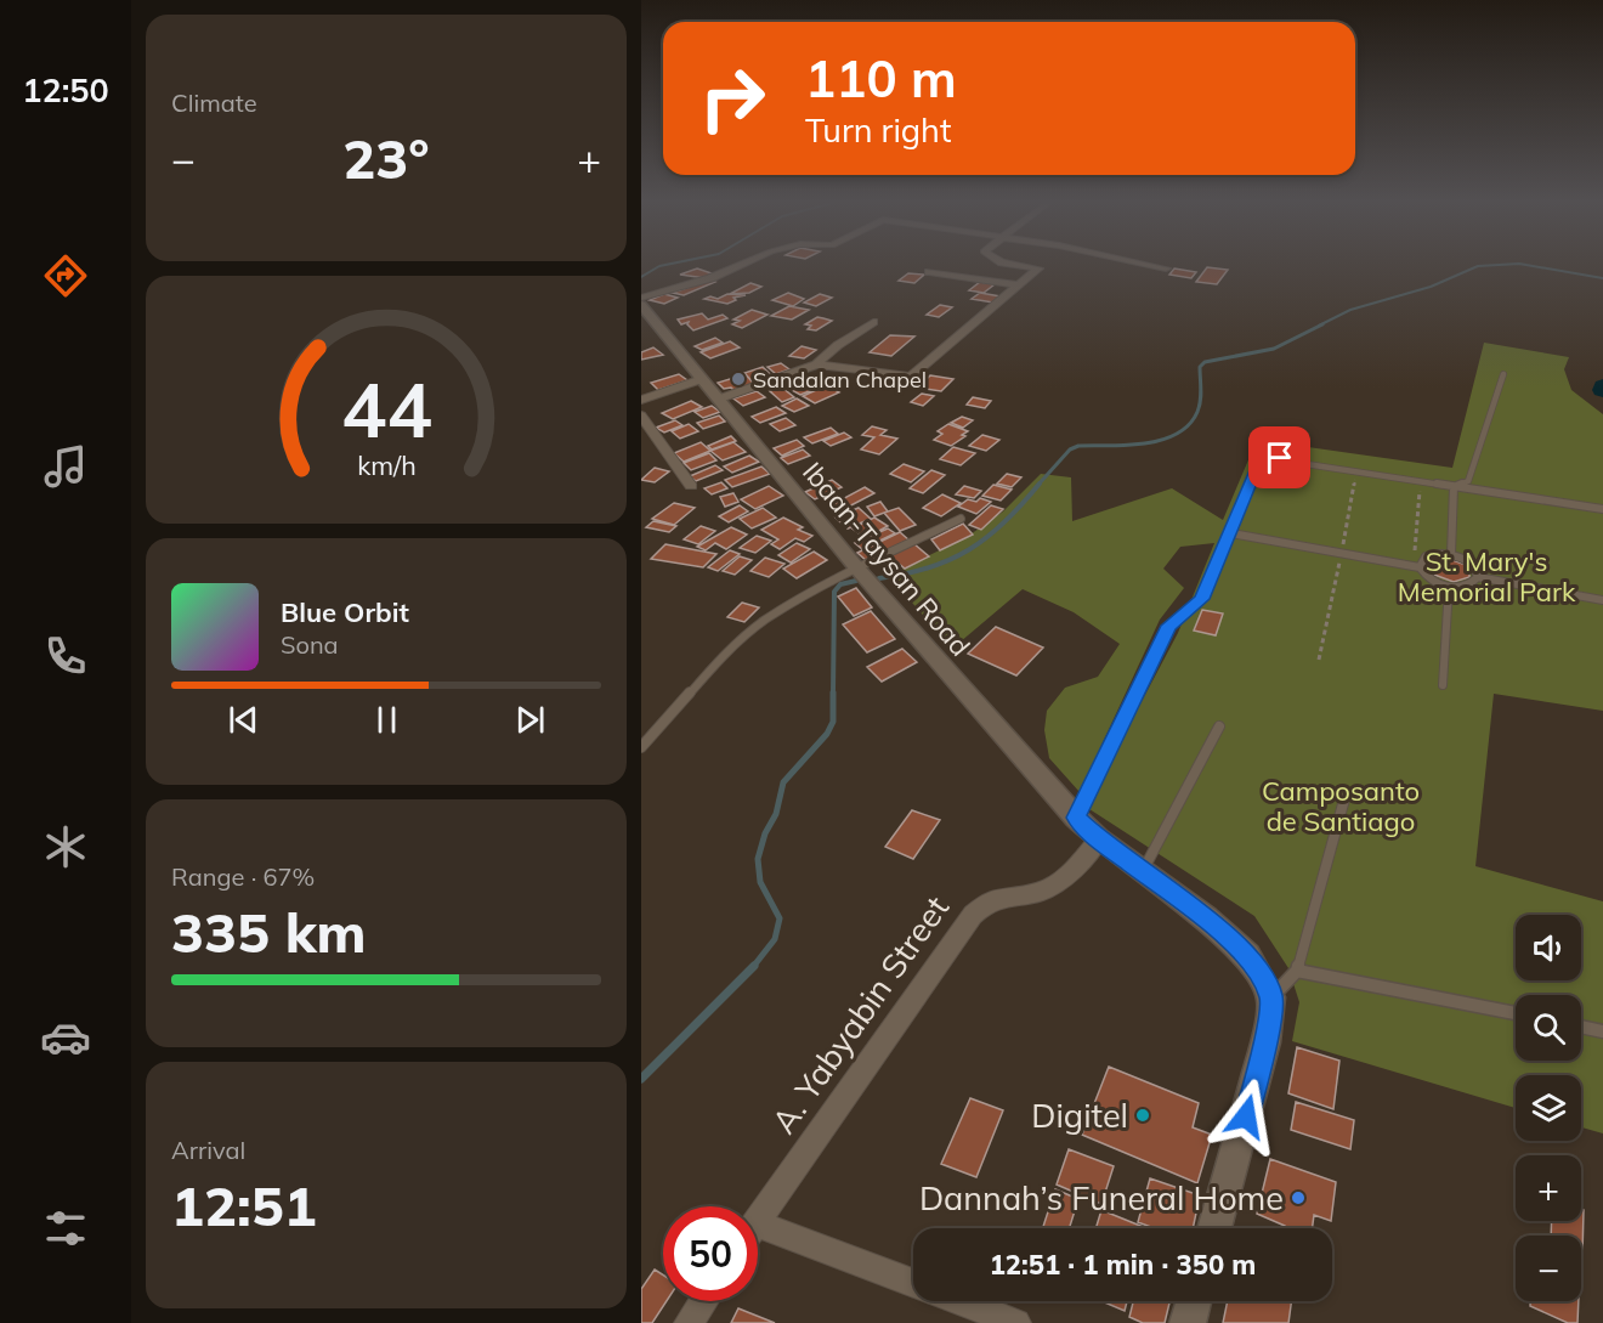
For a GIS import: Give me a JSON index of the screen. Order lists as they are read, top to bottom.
{
  "streets": {
    "main road": ["Ibaan-Taysan Road"],
    "street": ["A. Yabyabin Street"]
  },
  "crossings": [
    ["Ibaan-Taysan Road", "A. Yabyabin Street"]
  ],
  "parks": ["St. Mary's Memorial Park", "Camposanto de Santiago"],
  "places": ["Sandalan Chapel", "Digitel", "Dannah’s Funeral Home"],
  "page": {
    "tabs": "12:50",
    "tile": [
      "Climate",
      ["Range · 67%", "335 km"],
      ["Arrival", "12:51"]
    ],
    "turn": ["110 m", "Turn right"],
    "heat": ["−", "23°", "+"],
    "song": ["Blue Orbit", "Sona"],
    "map_buttons": ["+", "−"],
    "limit": "50",
    "trip": "12:51 · 1 min · 350 m",
    "gauge": ["44", "km/h"]
  }
}
